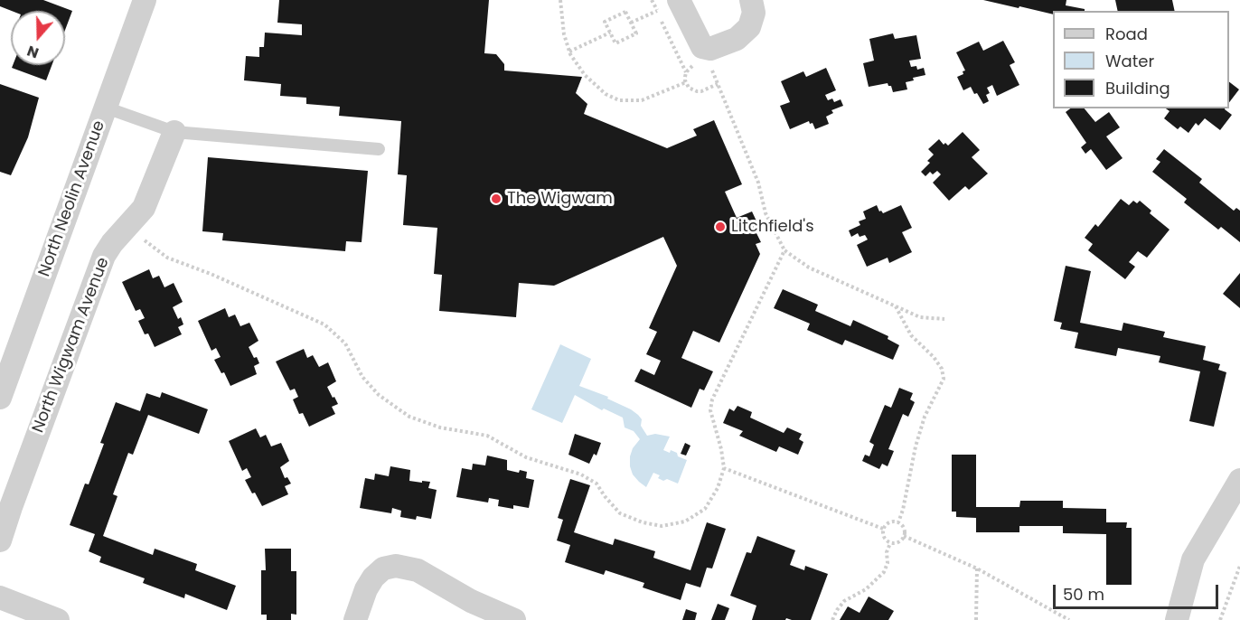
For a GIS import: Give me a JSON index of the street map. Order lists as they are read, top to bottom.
{
  "streets": {
    "street": ["North Neolin Avenue", "North Wigwam Avenue"]
  },
  "places": ["The Wigwam", "Litchfield's"],
  "legend": ["Road", "Water", "Building"],
  "scale_bar": "50 m",
  "north": "bottom"
}
